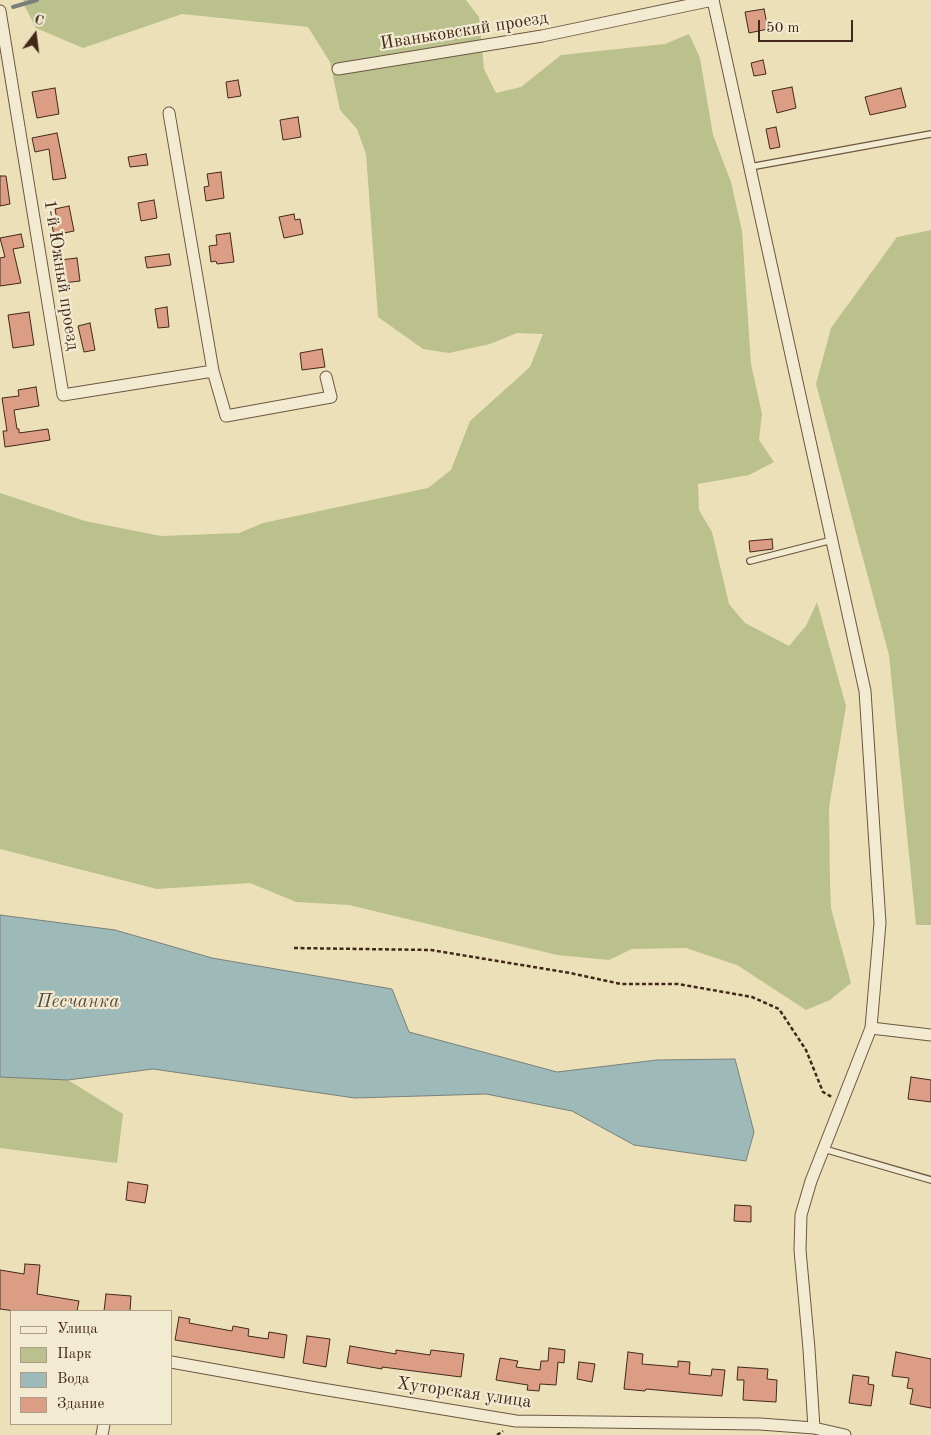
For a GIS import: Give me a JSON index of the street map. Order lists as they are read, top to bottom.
{
  "streets": {
    "street": ["Иваньковский проезд", "1-й Южный проезд", "Хуторская улица"]
  },
  "water": ["Песчанка"],
  "legend": [
    "Улица",
    "Парк",
    "Вода",
    "Здание"
  ],
  "scale_bar": "50 m",
  "north": "top"
}
